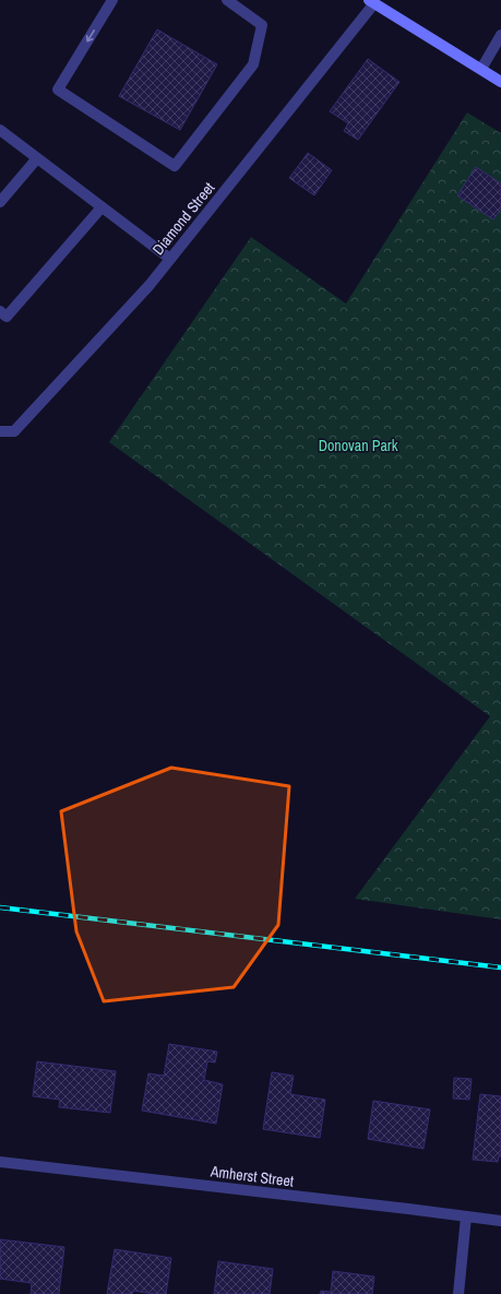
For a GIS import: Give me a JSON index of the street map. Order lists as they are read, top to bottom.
{
  "streets": {
    "street": ["Diamond Street", "Amherst Street"]
  },
  "parks": ["Donovan Park"]
}
